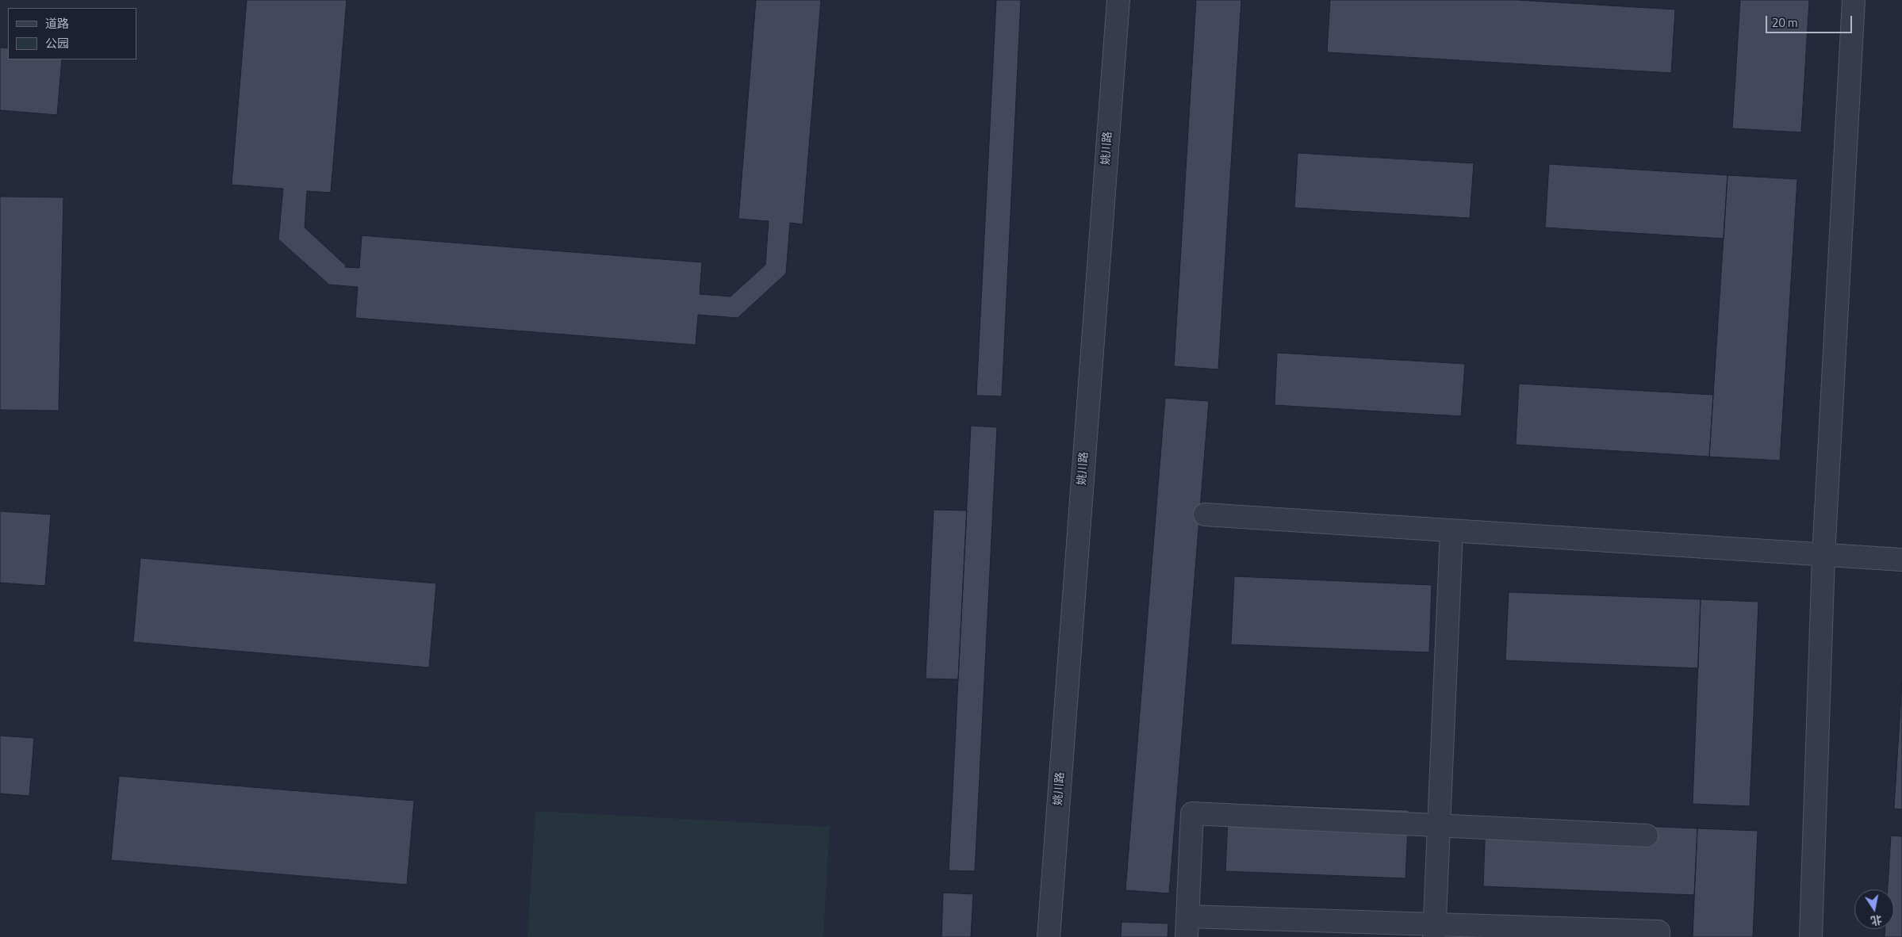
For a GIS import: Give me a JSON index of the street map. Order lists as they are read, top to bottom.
{
  "streets": {
    "street": ["姚川路"]
  },
  "legend": ["道路", "公园"],
  "scale_bar": "20 m",
  "north": "bottom"
}
